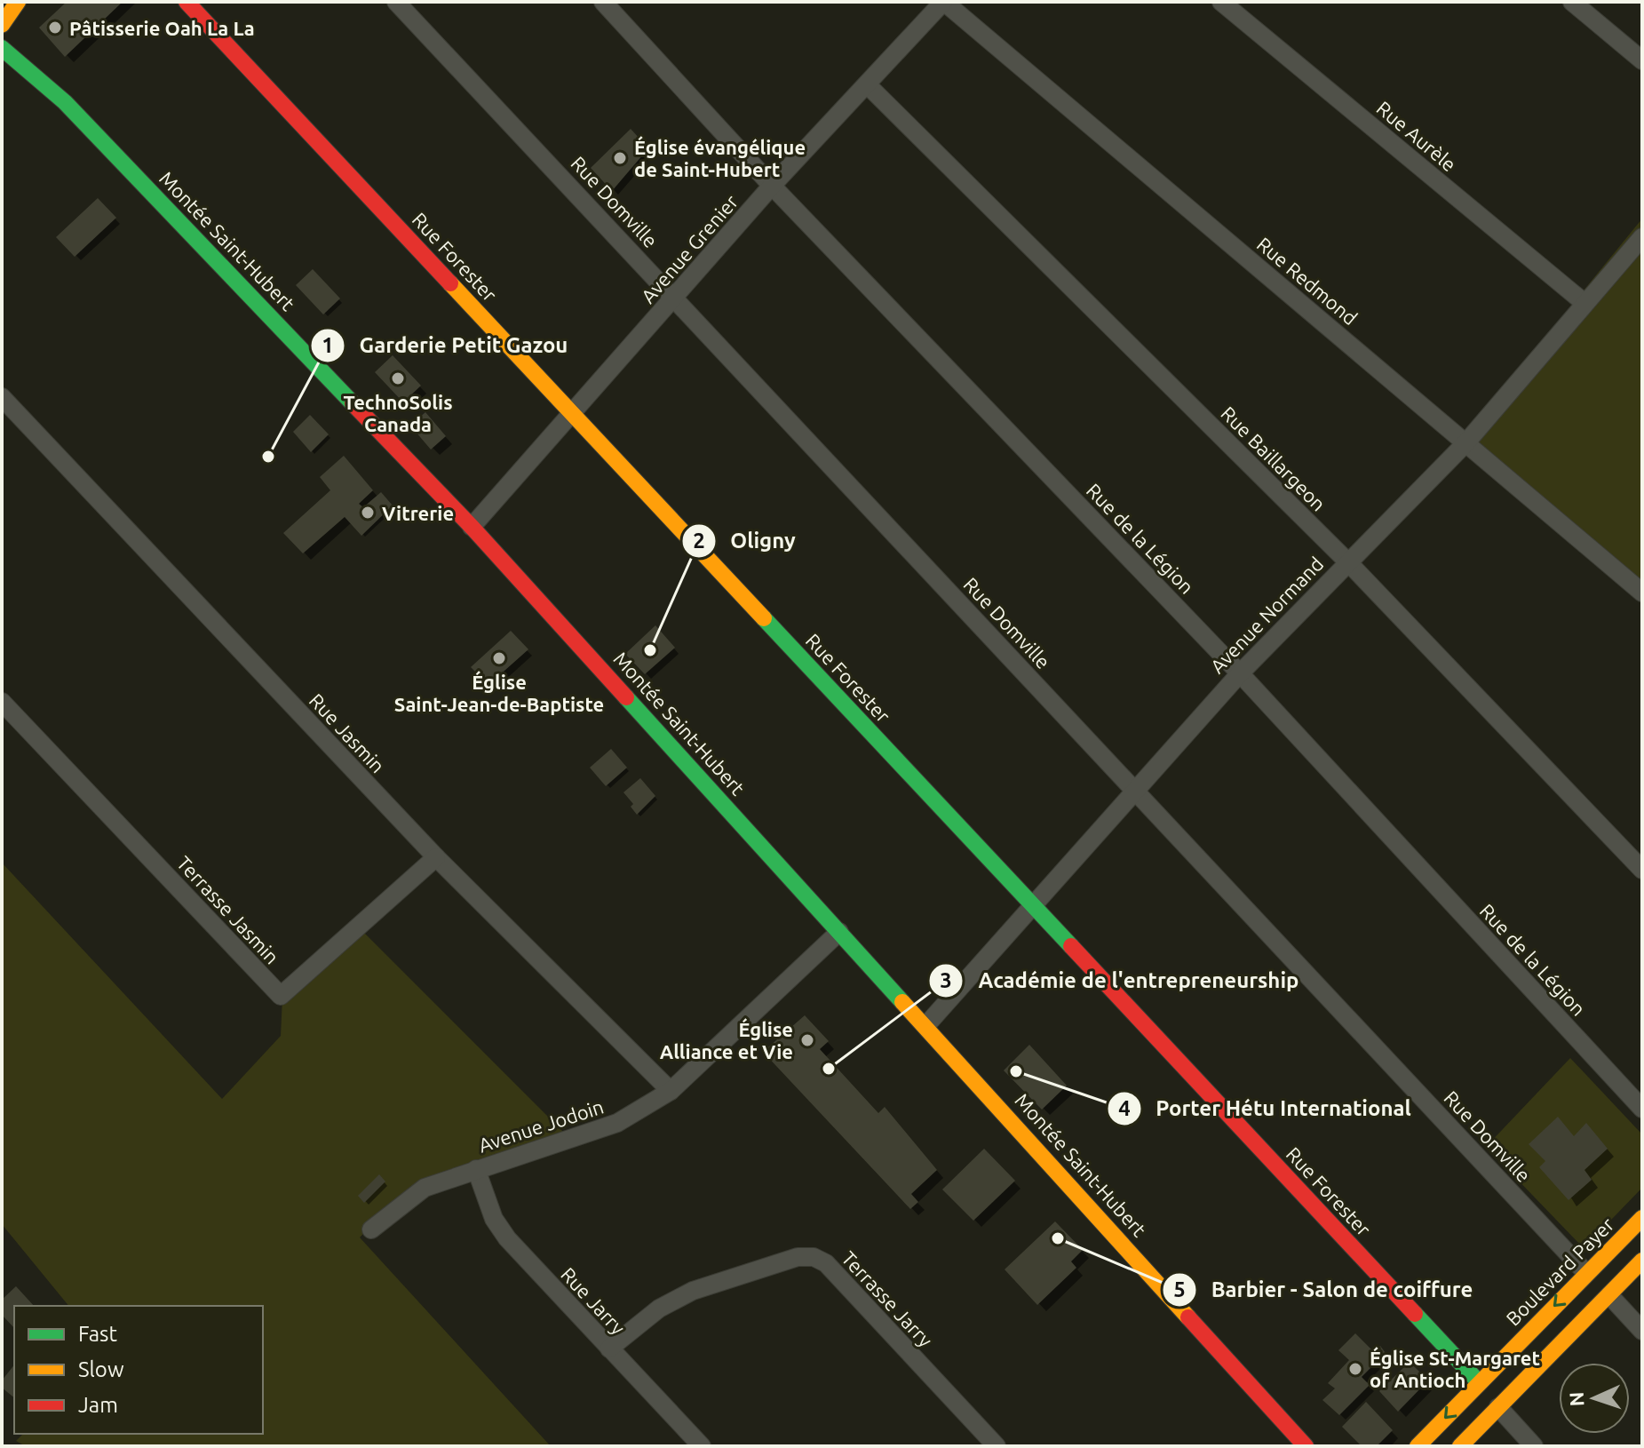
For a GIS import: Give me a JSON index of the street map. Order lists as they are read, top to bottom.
{
  "streets": {
    "street": [
      "Rue Aurèle",
      "Rue Domville",
      "Montée Saint-Hubert",
      "Avenue Grenier",
      "Rue Forester",
      "Rue Redmond",
      "Rue Baillargeon",
      "Rue de la Légion",
      "Avenue Normand",
      "Rue Jasmin",
      "Terrasse Jasmin",
      "Avenue Jodoin",
      "Boulevard Payer",
      "Terrasse Jarry",
      "Rue Jarry"
    ]
  },
  "crossings": [
    ["Rue Aurèle", "Avenue Normand"],
    ["Rue Domville", "Avenue Grenier"],
    ["Rue Domville", "Avenue Normand"],
    ["Rue Domville", "Boulevard Payer"],
    ["Montée Saint-Hubert", "Avenue Grenier"],
    ["Montée Saint-Hubert", "Avenue Normand"],
    ["Montée Saint-Hubert", "Avenue Jodoin"],
    ["Avenue Grenier", "Rue Forester"],
    ["Avenue Grenier", "Rue Redmond"],
    ["Avenue Grenier", "Rue Baillargeon"],
    ["Avenue Grenier", "Rue de la Légion"],
    ["Rue Forester", "Avenue Normand"],
    ["Rue Forester", "Boulevard Payer"],
    ["Rue Redmond", "Avenue Normand"],
    ["Rue Baillargeon", "Avenue Normand"],
    ["Rue de la Légion", "Avenue Normand"],
    ["Rue Jasmin", "Terrasse Jasmin"],
    ["Rue Jasmin", "Avenue Jodoin"],
    ["Avenue Jodoin", "Rue Jarry"],
    ["Terrasse Jarry", "Rue Jarry"]
  ],
  "places": [
    "Pâtisserie Oah La La",
    "Église évangélique de Saint-Hubert",
    "TechnoSolis Canada",
    "Garderie Petit Gazou",
    "Vitrerie",
    "Oligny",
    "Église Saint-Jean-de-Baptiste",
    "Église Alliance et Vie",
    "Académie de l'entrepreneurship",
    "Porter Hétu International",
    "Barbier - Salon de coiffure",
    "Église St-Margaret of Antioch"
  ],
  "legend": ["Fast", "Slow", "Jam"],
  "north": "left"
}
